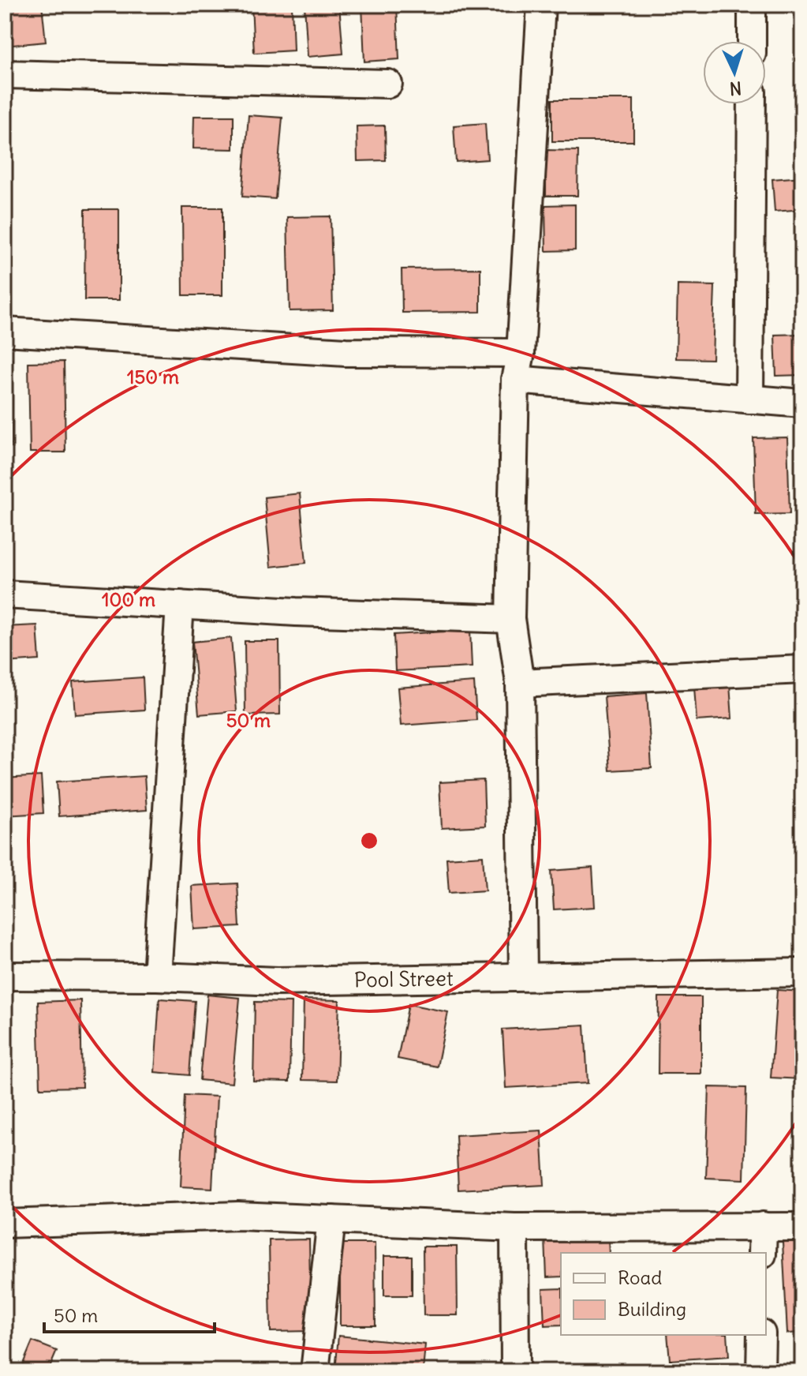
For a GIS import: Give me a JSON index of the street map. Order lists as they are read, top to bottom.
{
  "streets": {
    "street": ["Pool Street"]
  },
  "legend": ["Road", "Building"],
  "scale_bar": "50 m",
  "north": "bottom",
  "rings": ["150 m", "100 m", "50 m"]
}
